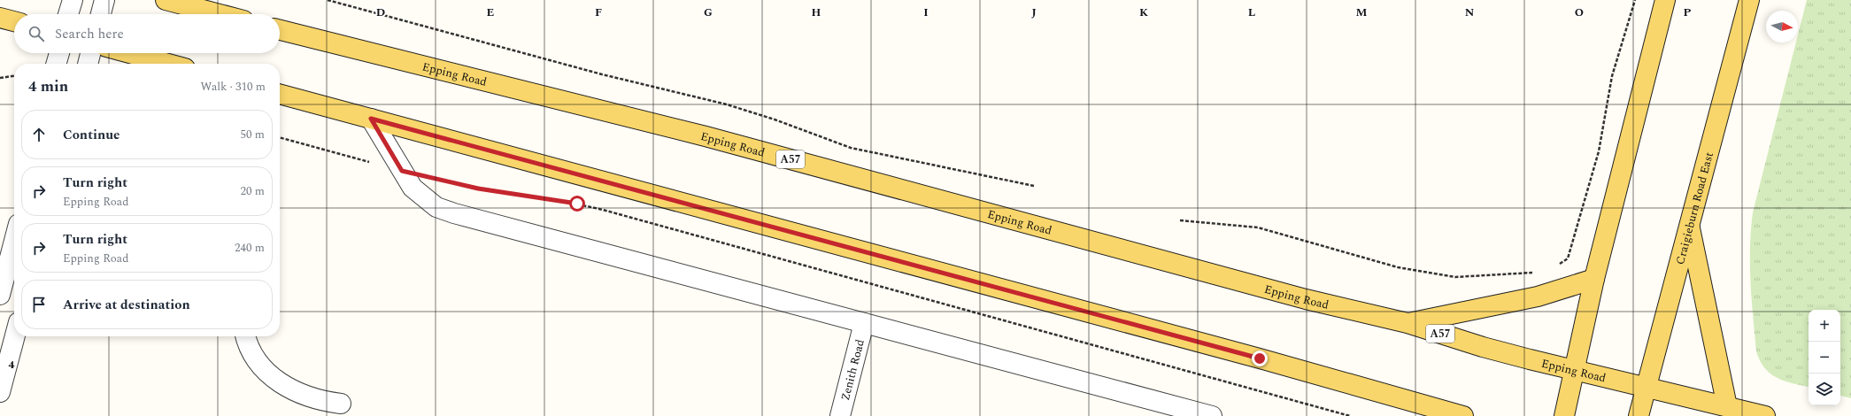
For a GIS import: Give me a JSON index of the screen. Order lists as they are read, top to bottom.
{
  "streets": {
    "main road": ["Epping Road", "A57", "Craigieburn Road East"],
    "street": ["Zenith Road"]
  },
  "crossings": [
    ["Epping Road", "Craigieburn Road East"]
  ],
  "north": "right",
  "page": {
    "search": "Search here",
    "heading": ["4 min", "Walk · 310 m"],
    "list": [
      ["Continue", "50 m"],
      ["Turn right", "Epping Road", "20 m"],
      ["Turn right", "Epping Road", "240 m"],
      "Arrive at destination"
    ],
    "map_buttons": ["+", "−"]
  },
  "grid": {
    "columns": [
      "D",
      "E",
      "F",
      "G",
      "H",
      "I",
      "J",
      "K",
      "L",
      "M",
      "N",
      "O",
      "P"
    ],
    "rows": ["4"]
  }
}
